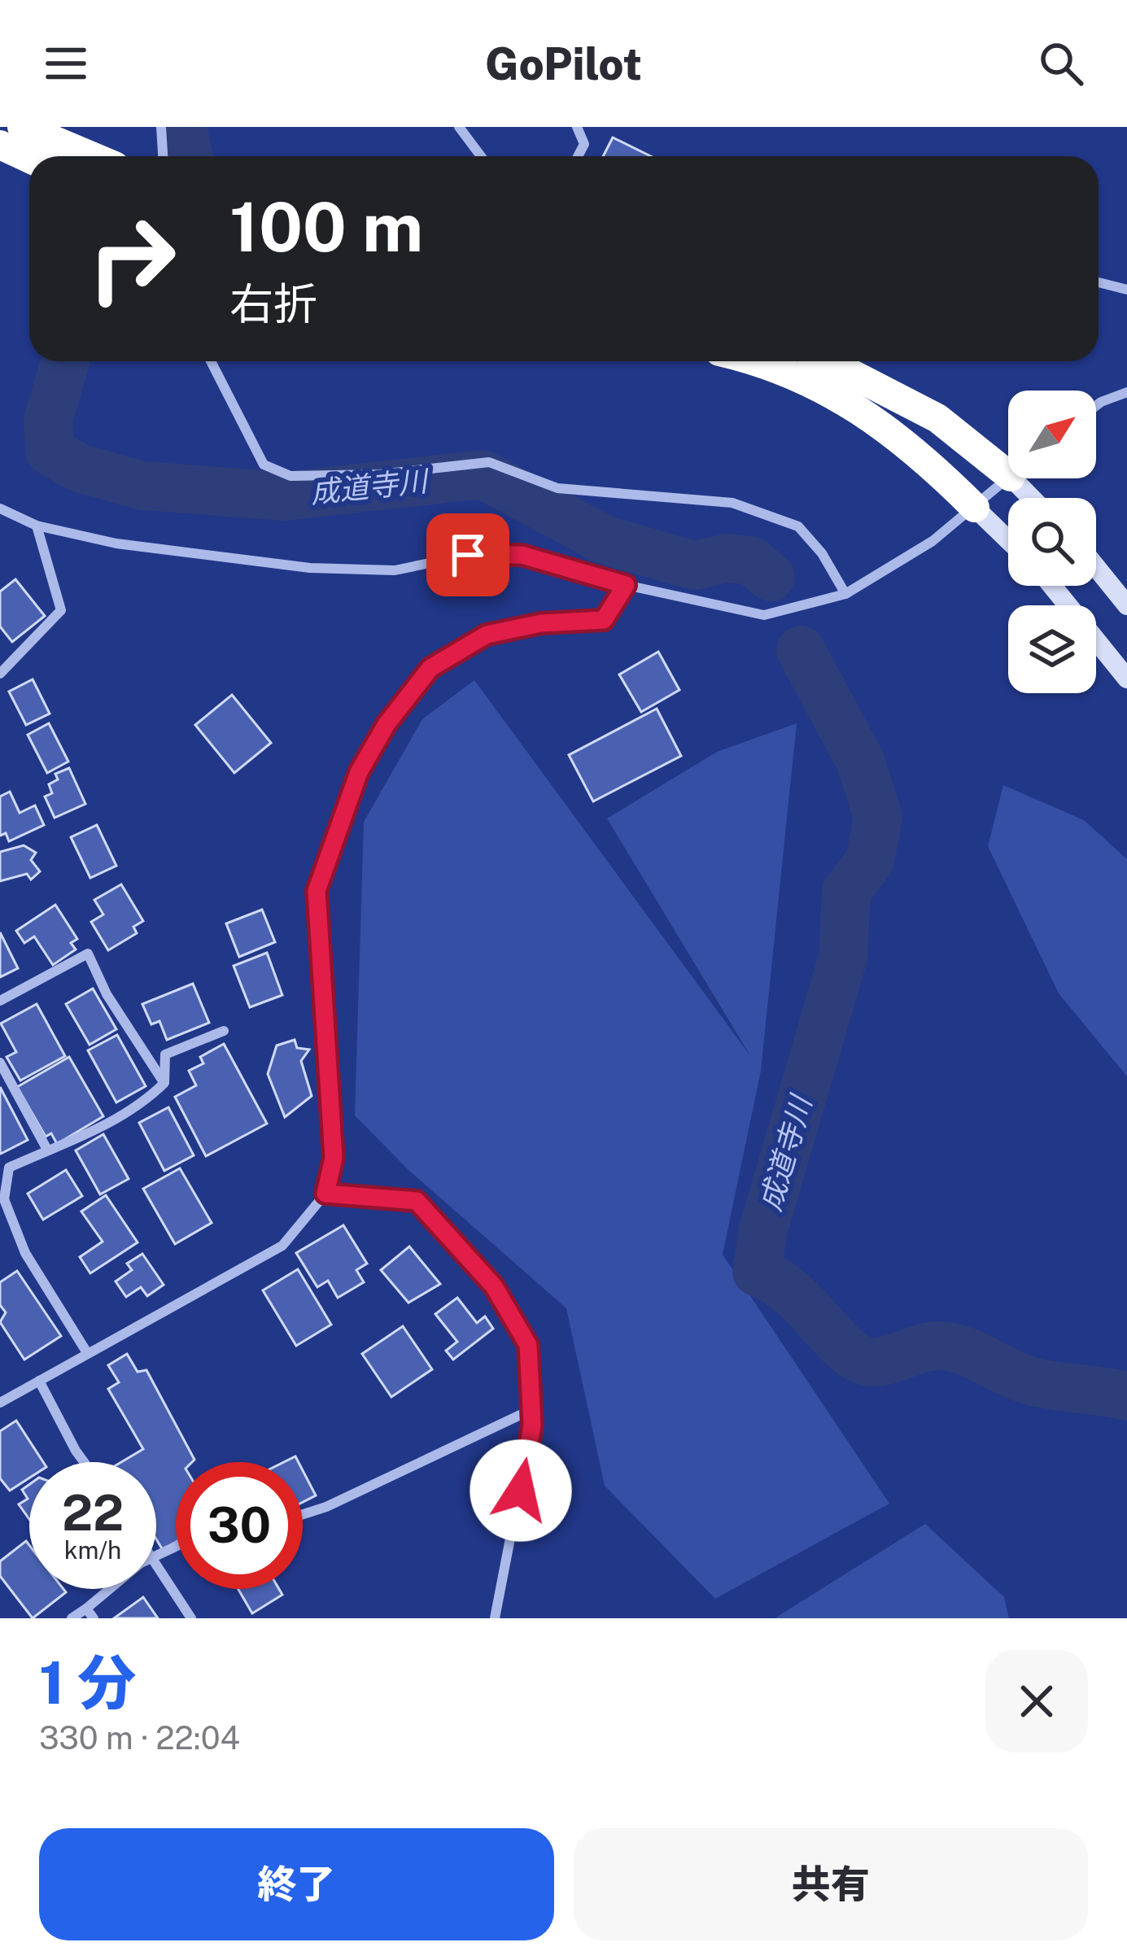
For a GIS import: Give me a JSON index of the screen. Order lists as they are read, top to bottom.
{
  "water": ["成道寺川"],
  "north": "top right",
  "page": {
    "header": "GoPilot",
    "turn": ["100 m", "右折"],
    "speed": "22 km/h",
    "limit": "30",
    "heading": ["1 分", "330 m · 22:04"],
    "buttons": ["終了", "共有"]
  }
}
